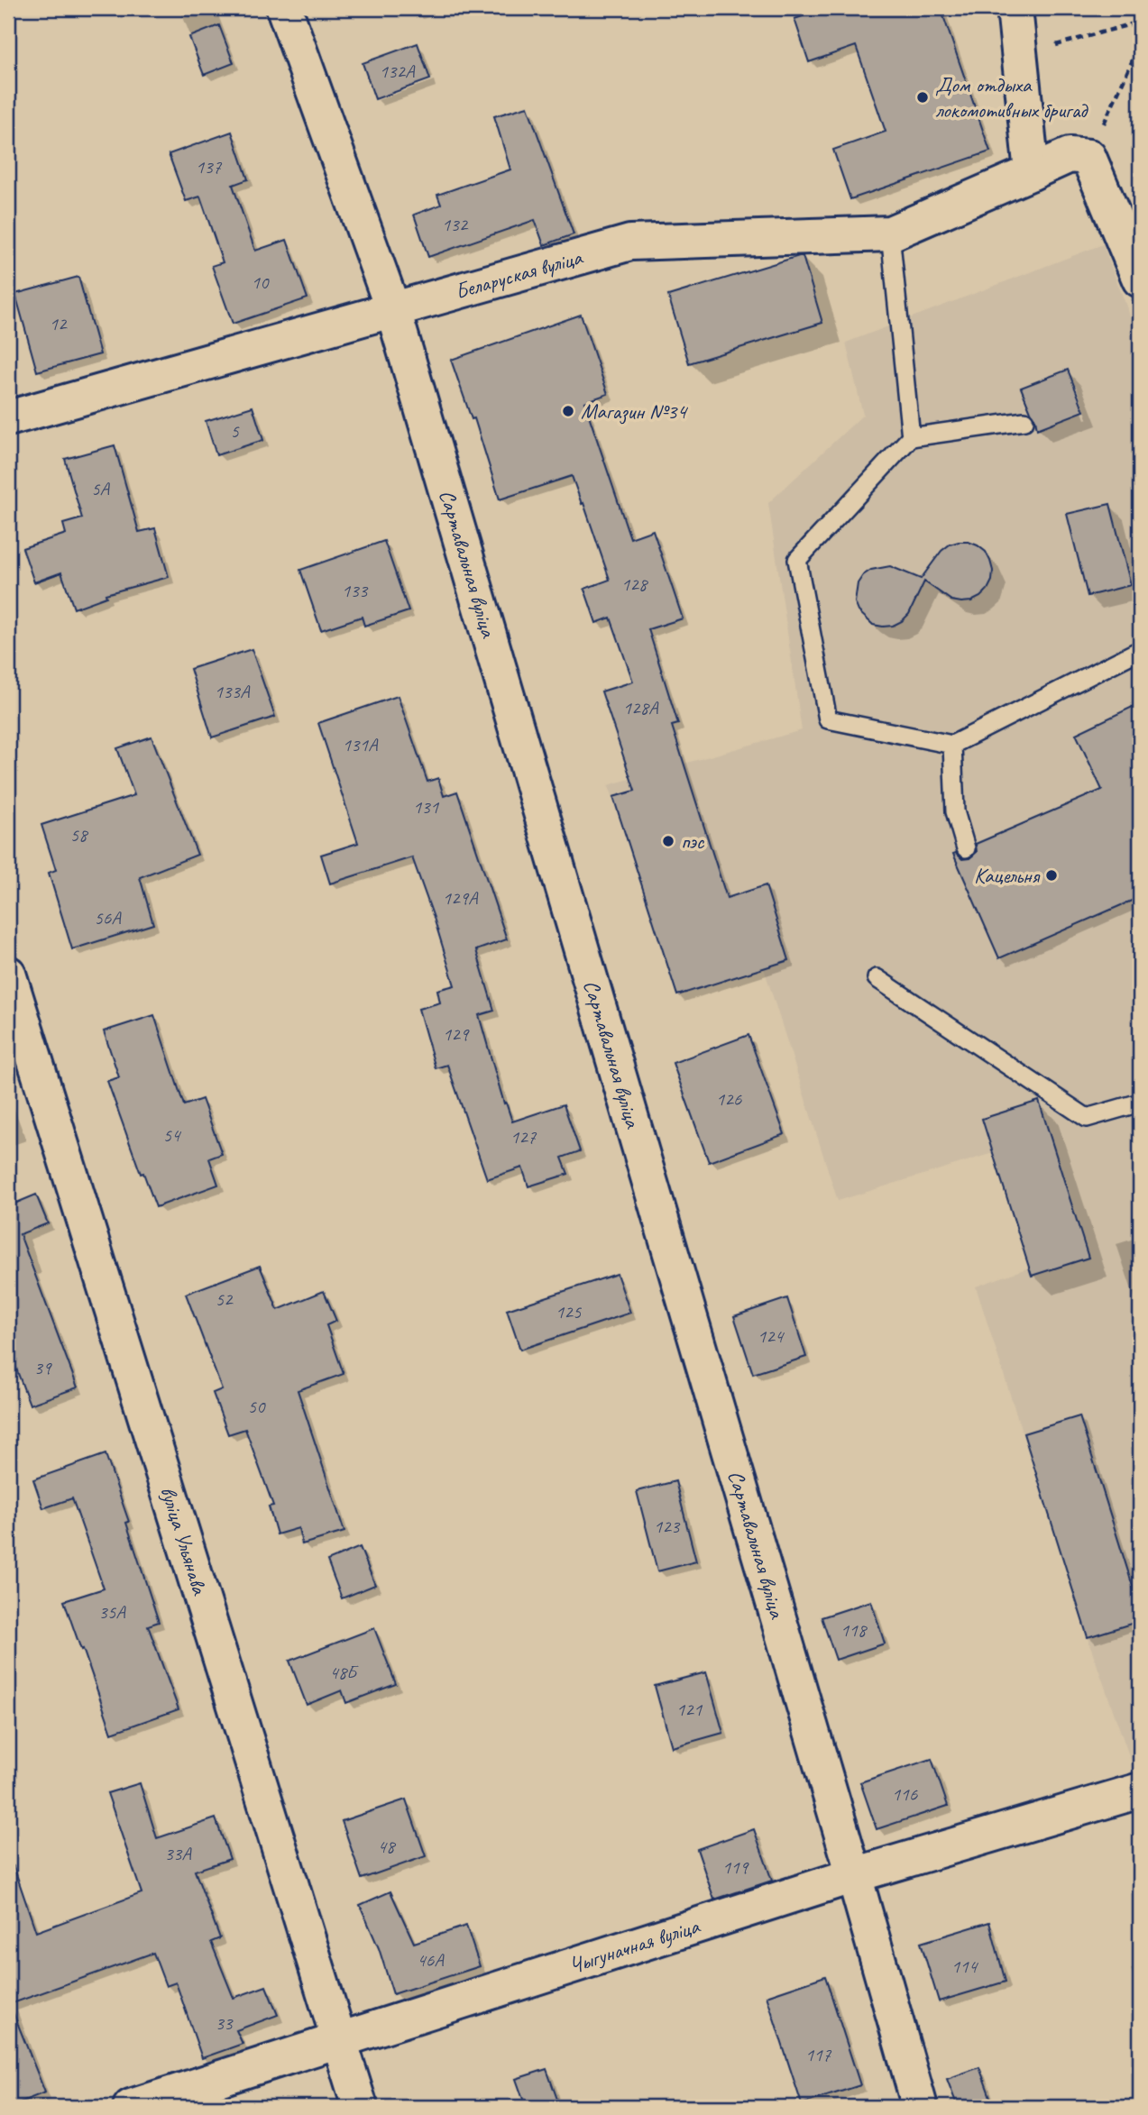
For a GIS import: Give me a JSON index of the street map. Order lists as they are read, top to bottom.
{
  "streets": {
    "street": [
      "Беларуская вуліца",
      "Сартавальная вуліца",
      "вуліца Ульянава",
      "Чыгуначная вуліца"
    ]
  },
  "crossings": [
    ["Беларуская вуліца", "Сартавальная вуліца"],
    ["Сартавальная вуліца", "Чыгуначная вуліца"],
    ["вуліца Ульянава", "Чыгуначная вуліца"]
  ],
  "places": [
    "Дом отдыха локомотивных бригад",
    "Магазин №34",
    "пэс",
    "Кацельня"
  ],
  "house_numbers": [
    "132А",
    "137",
    "132",
    "10",
    "12",
    "5",
    "5А",
    "128",
    "133",
    "133А",
    "128А",
    "131А",
    "131",
    "58",
    "129А",
    "56А",
    "129",
    "126",
    "54",
    "127",
    "52",
    "125",
    "124",
    "39",
    "50",
    "123",
    "35А",
    "118",
    "48Б",
    "121",
    "116",
    "48",
    "33А",
    "119",
    "46А",
    "114",
    "33",
    "117"
  ]
}
